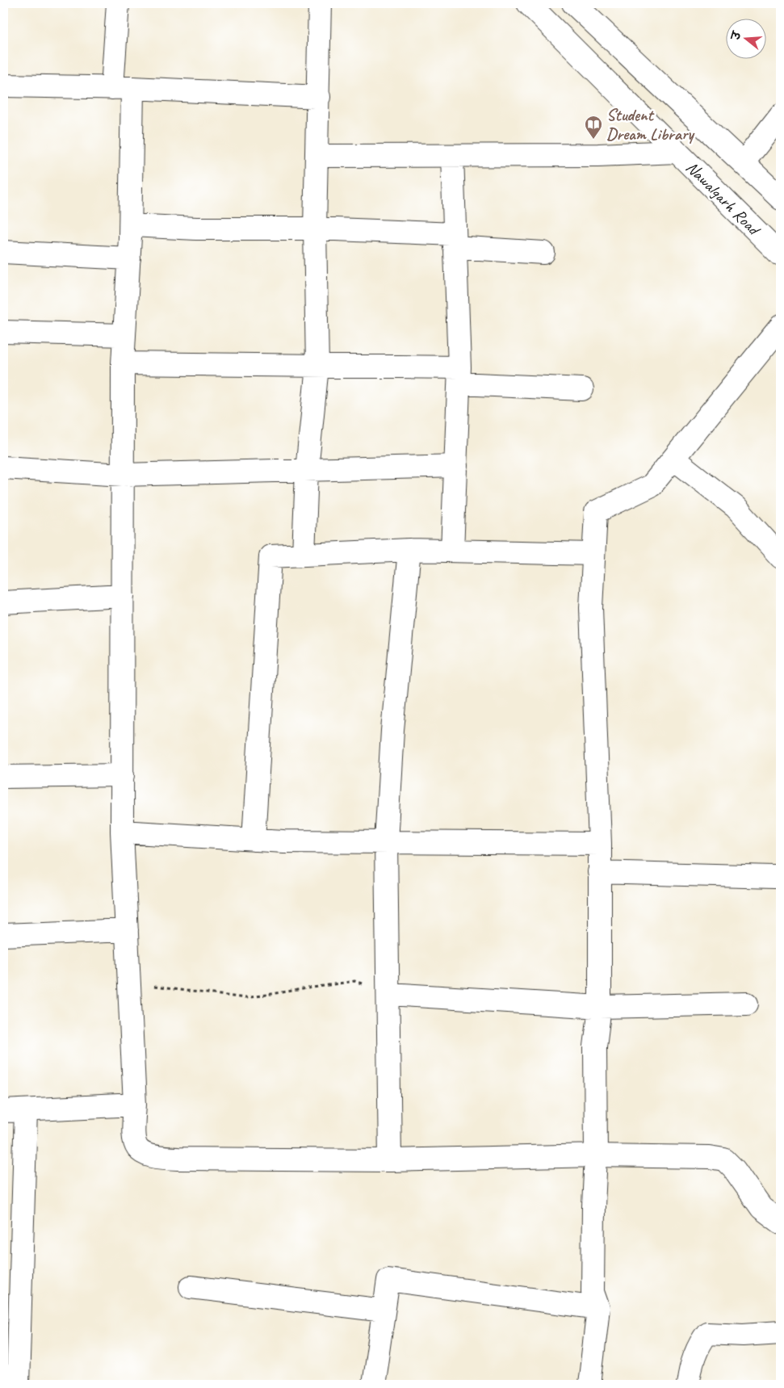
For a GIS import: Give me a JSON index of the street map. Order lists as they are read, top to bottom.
{
  "streets": {
    "street": ["Nawalgarh Road"]
  },
  "places": {
    "library": ["Student Dream Library"]
  },
  "north": "left"
}
